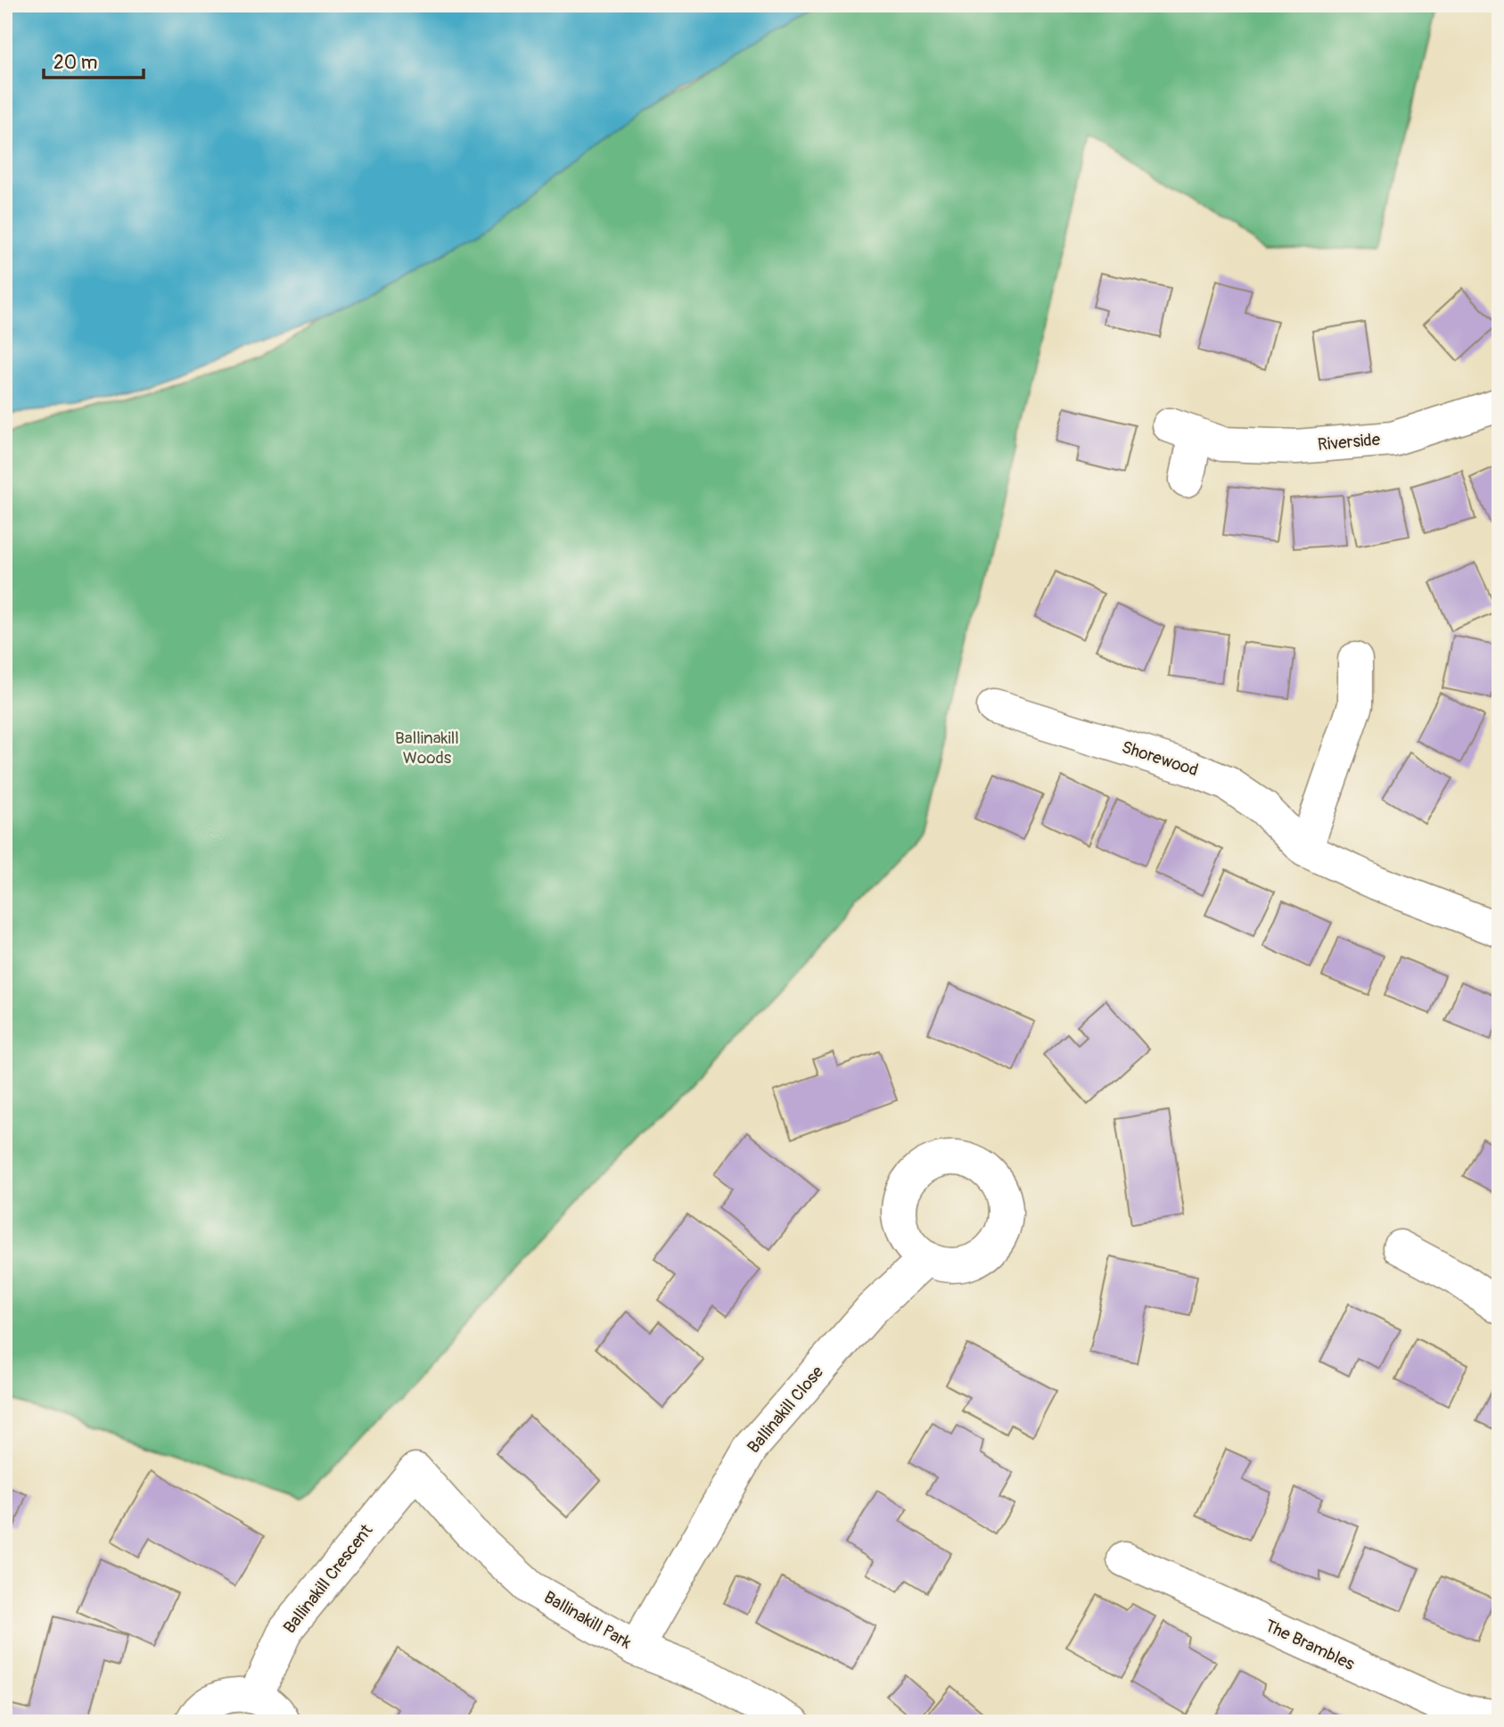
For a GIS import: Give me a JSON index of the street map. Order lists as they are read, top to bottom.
{
  "streets": {
    "street": [
      "Riverside",
      "Shorewood",
      "Ballinakill Close",
      "Ballinakill Crescent",
      "Ballinakill Park",
      "The Brambles"
    ]
  },
  "crossings": [
    ["Ballinakill Close", "Ballinakill Park"],
    ["Ballinakill Crescent", "Ballinakill Park"]
  ],
  "parks": ["Ballinakill Woods"],
  "scale_bar": "20 m"
}
